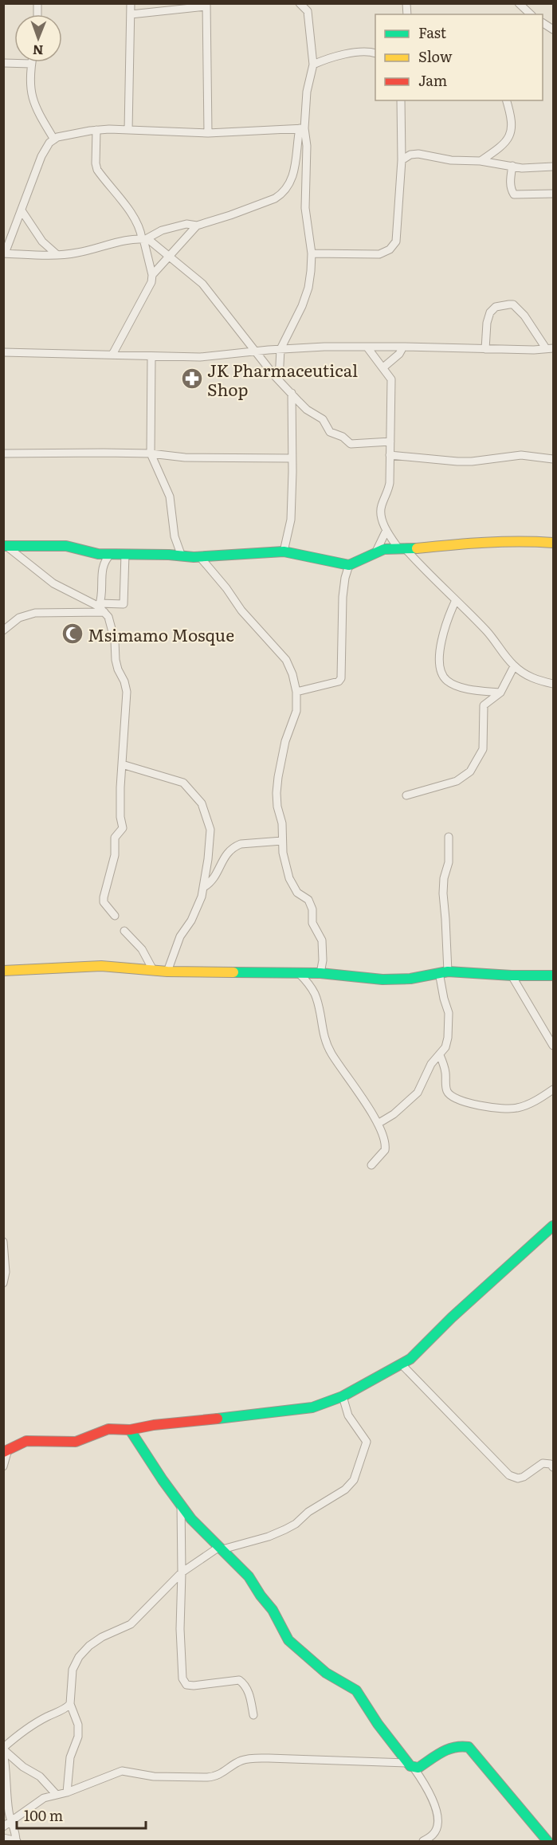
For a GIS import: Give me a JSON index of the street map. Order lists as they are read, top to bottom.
{
  "places": {
    "pharmacy": ["JK Pharmaceutical Shop"],
    "mosque": ["Msimamo Mosque"]
  },
  "legend": ["Fast", "Slow", "Jam"],
  "scale_bar": "100 m",
  "north": "bottom"
}
